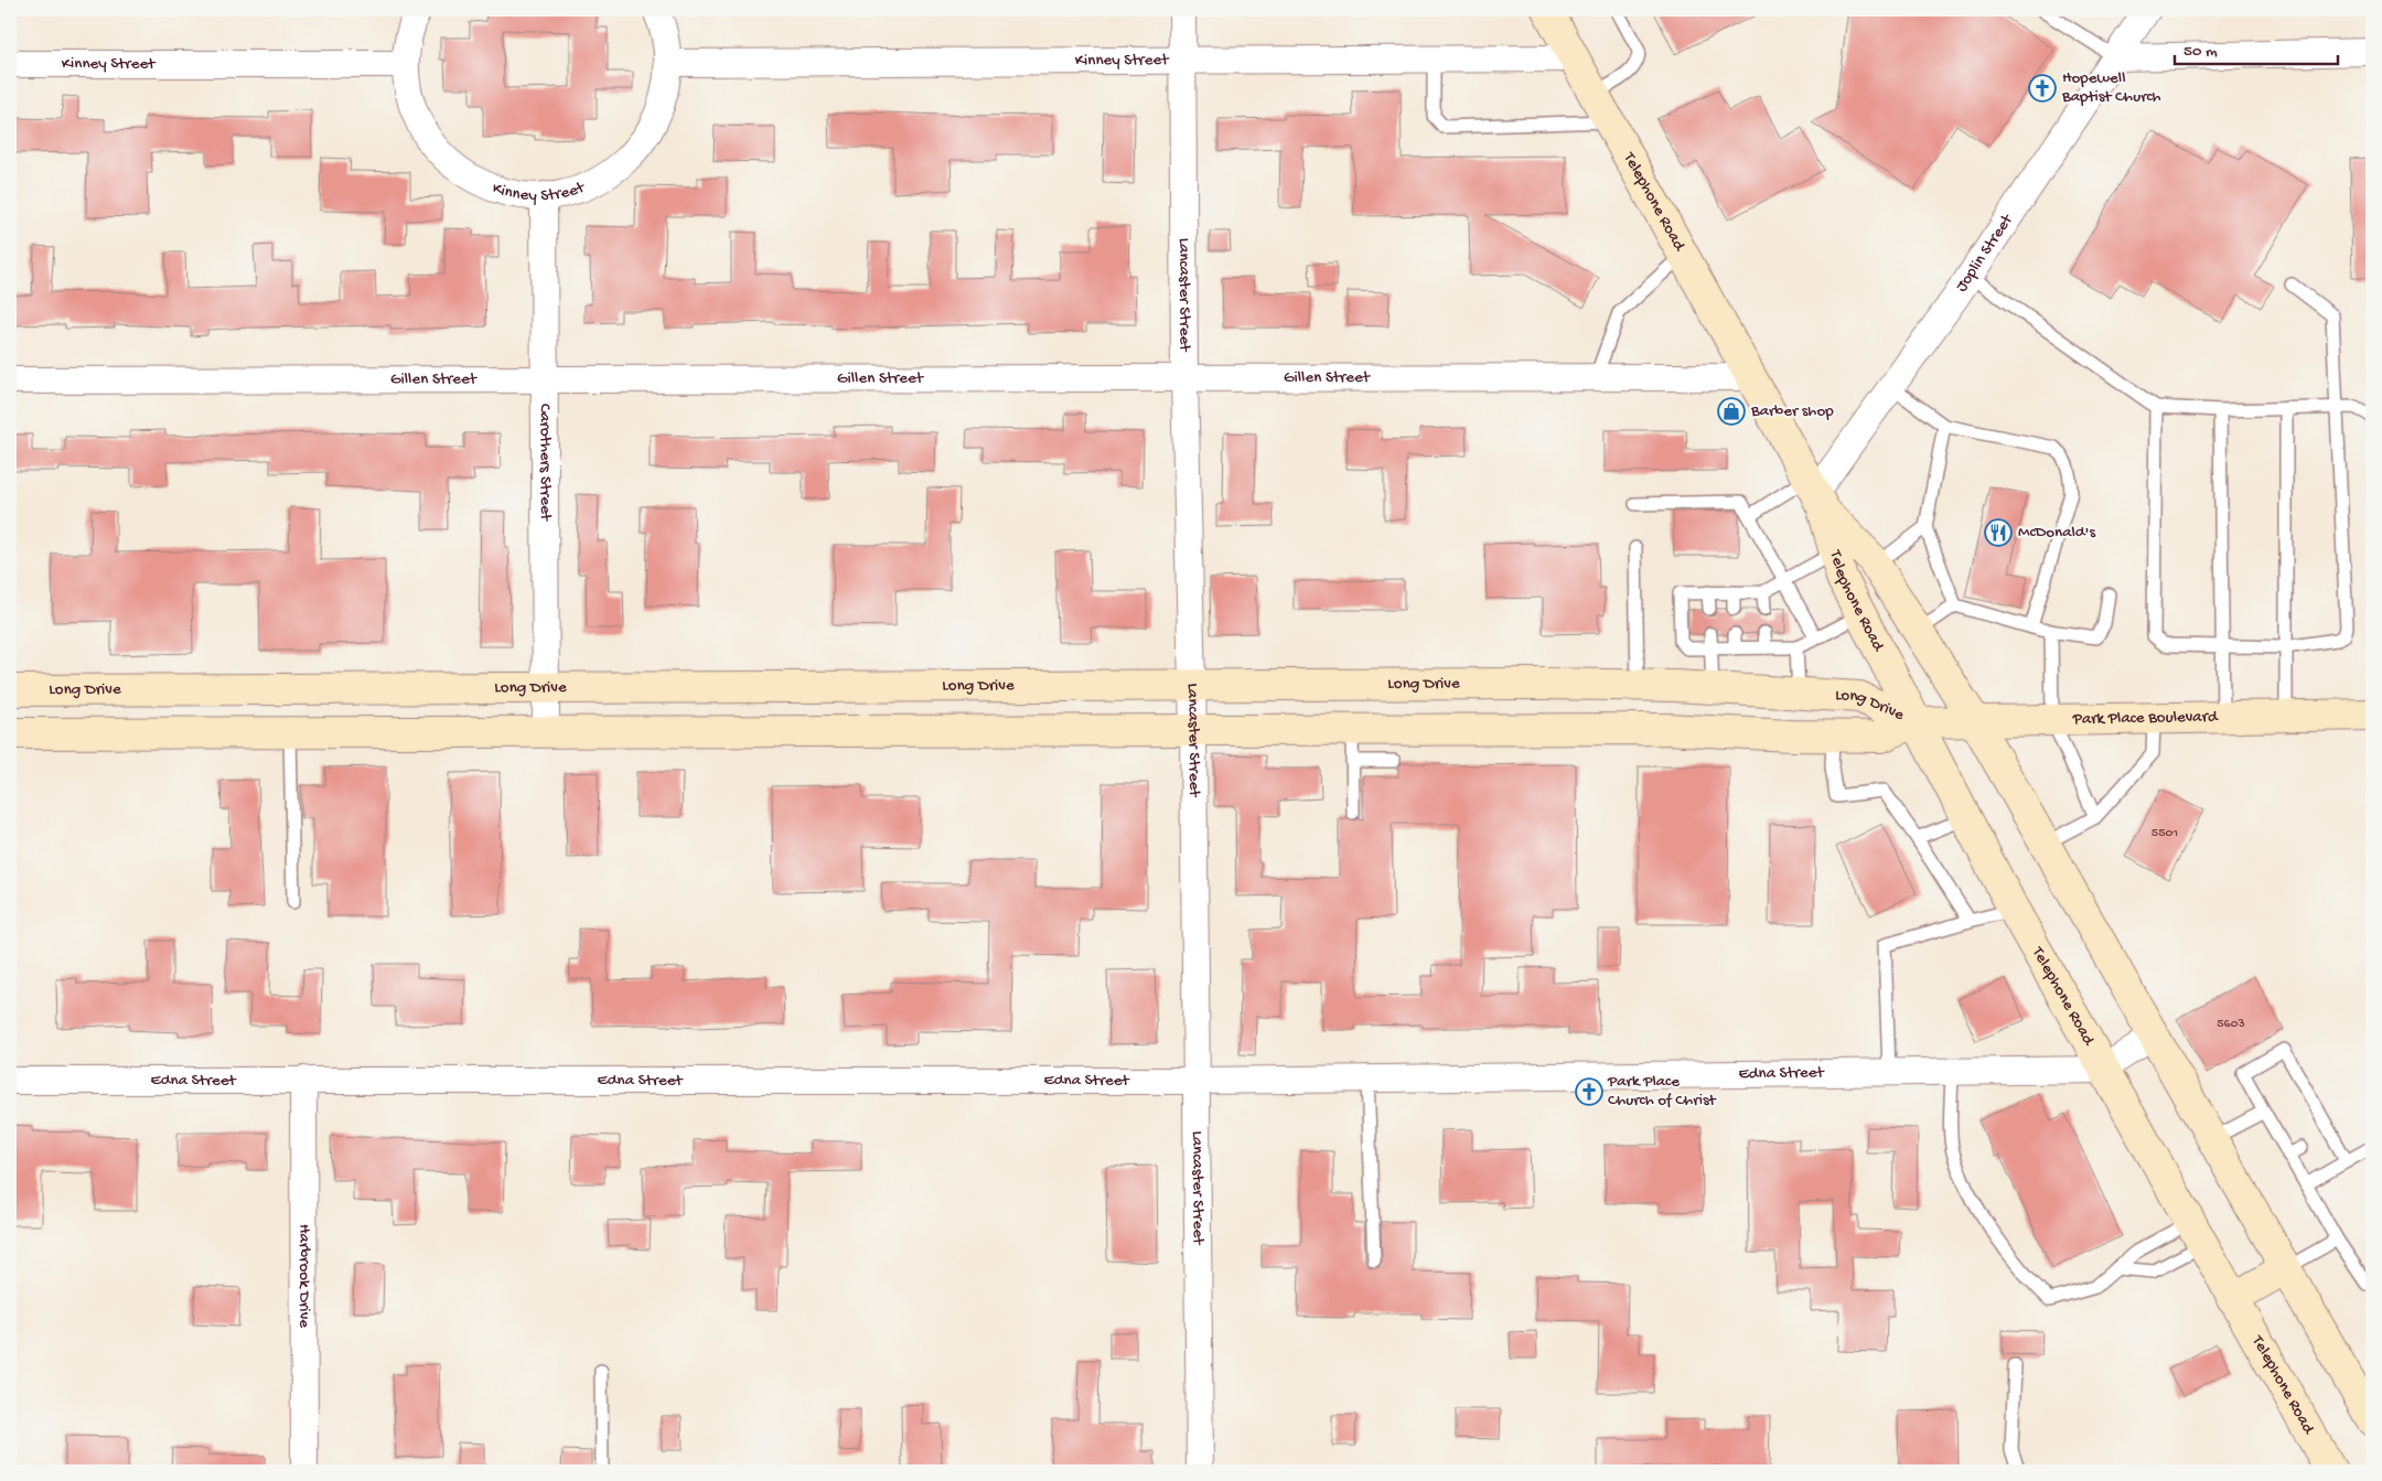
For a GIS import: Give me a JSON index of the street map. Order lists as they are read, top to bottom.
{
  "streets": {
    "main road": ["Telephone Road", "Long Drive", "Park Place Boulevard"],
    "street": [
      "Kinney Street",
      "Joplin Street",
      "Lancaster Street",
      "Gillen Street",
      "Carothers Street",
      "Edna Street",
      "Harbrook Drive"
    ]
  },
  "crossings": [
    ["Kinney Street", "Telephone Road"],
    ["Kinney Street", "Lancaster Street"],
    ["Kinney Street", "Carothers Street"],
    ["Telephone Road", "Joplin Street"],
    ["Telephone Road", "Gillen Street"],
    ["Telephone Road", "Long Drive"],
    ["Telephone Road", "Park Place Boulevard"],
    ["Telephone Road", "Edna Street"],
    ["Lancaster Street", "Gillen Street"],
    ["Lancaster Street", "Long Drive"],
    ["Lancaster Street", "Edna Street"],
    ["Gillen Street", "Carothers Street"],
    ["Carothers Street", "Long Drive"],
    ["Long Drive", "Park Place Boulevard"],
    ["Edna Street", "Harbrook Drive"]
  ],
  "places": {
    "church": ["Hopewell Baptist Church", "Park Place Church of Christ"],
    "shop": ["Barber shop"],
    "restaurant": ["McDonald's"]
  },
  "house_numbers": ["5501", "5603"],
  "scale_bar": "50 m"
}
